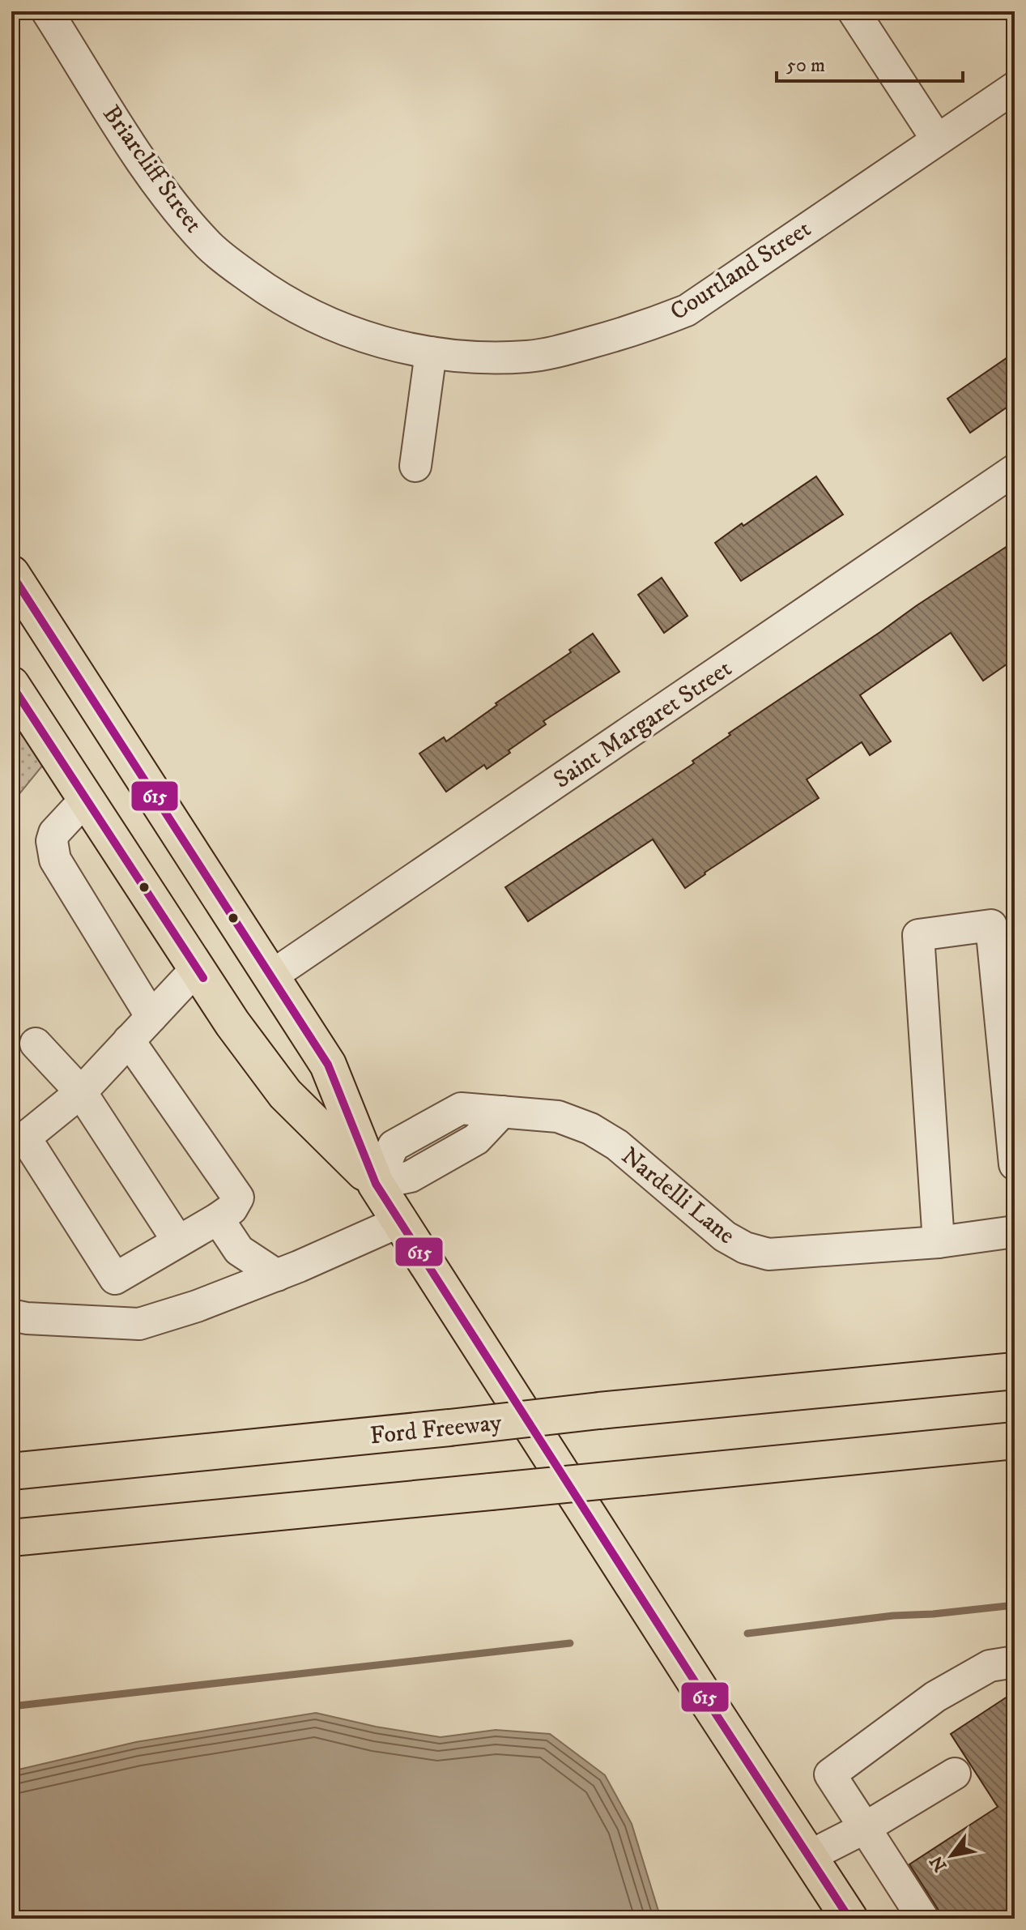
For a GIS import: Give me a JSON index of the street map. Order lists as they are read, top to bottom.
{
  "streets": {
    "main road": ["Ford Freeway"],
    "street": [
      "Briarcliff Street",
      "Courtland Street",
      "Saint Margaret Street",
      "Nardelli Lane"
    ]
  },
  "crossings": [
    ["Briarcliff Street", "Courtland Street"]
  ],
  "lines": ["transit line 615"],
  "scale_bar": "50 m",
  "north": "bottom left"
}
